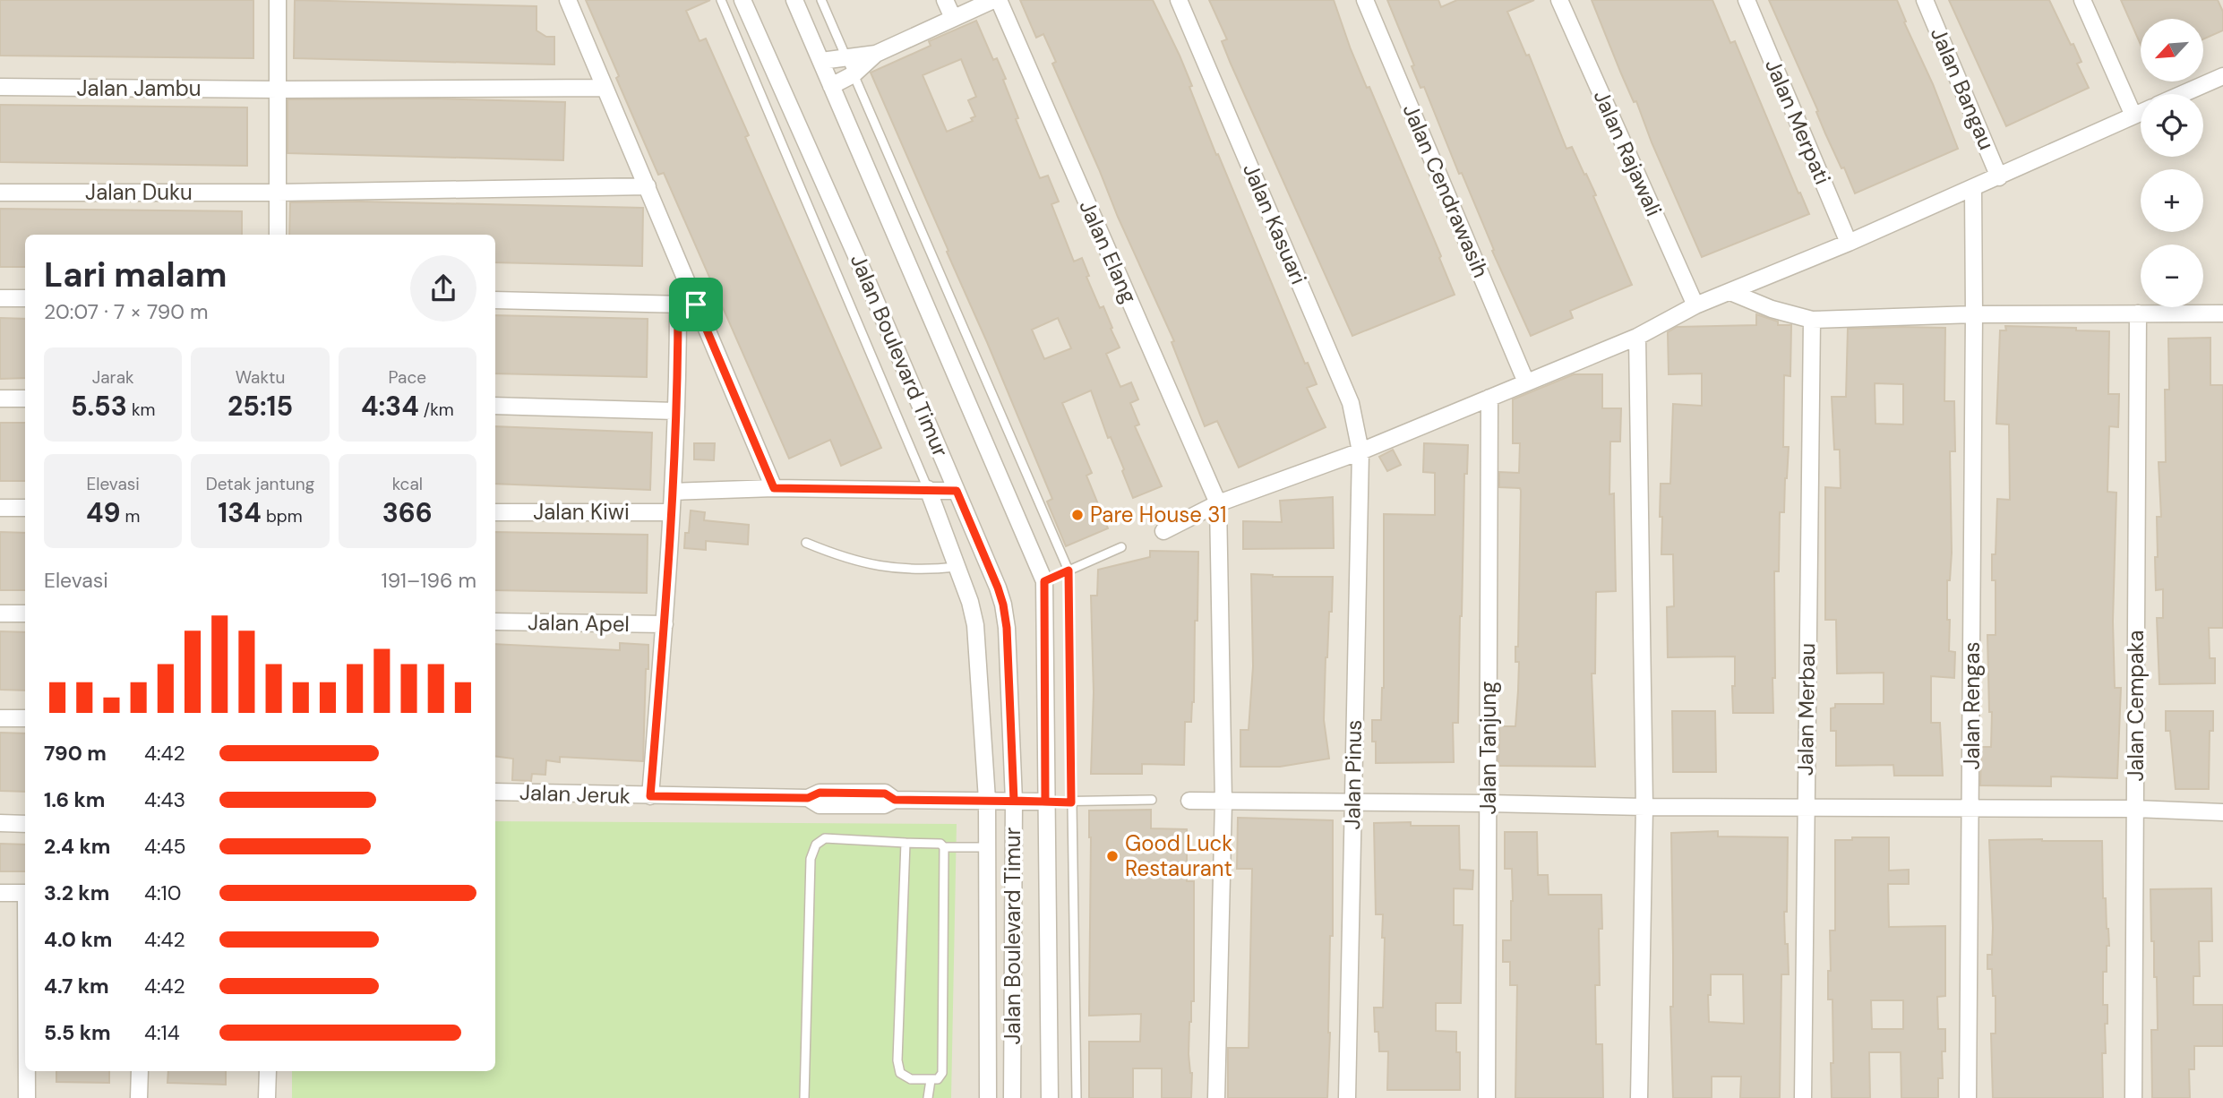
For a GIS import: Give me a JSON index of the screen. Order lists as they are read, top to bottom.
{
  "streets": {
    "street": [
      "Jalan Jambu",
      "Jalan Bangau",
      "Jalan Merpati",
      "Jalan Rajawali",
      "Jalan Cendrawasih",
      "Jalan Duku",
      "Jalan Kasuari",
      "Jalan Elang",
      "Jalan Boulevard Timur",
      "Jalan Kiwi",
      "Jalan Apel",
      "Jalan Rengas",
      "Jalan Cempaka",
      "Jalan Merbau",
      "Jalan Tanjung",
      "Jalan Pinus",
      "Jalan Jeruk"
    ]
  },
  "crossings": [
    ["Jalan Kasuari", "Jalan Pinus"],
    ["Jalan Boulevard Timur", "Jalan Jeruk"]
  ],
  "places": ["Pare House 31", "Good Luck Restaurant"],
  "north": "bottom left",
  "page": {
    "map_buttons": ["+", "−"],
    "heading": ["Lari malam", "20:07 · 7 × 790 m"],
    "stats": [
      ["Jarak", "5.53 km"],
      ["Waktu", "25:15"],
      ["Pace", "4:34 /km"],
      ["Elevasi", "49 m"],
      ["Detak jantung", "134 bpm"],
      ["kcal", "366"]
    ],
    "chart": ["Elevasi", "191–196 m"],
    "list": [
      {
        "name": "790 m",
        "note": "4:42"
      },
      {
        "name": "1.6 km",
        "note": "4:43"
      },
      {
        "name": "2.4 km",
        "note": "4:45"
      },
      {
        "name": "3.2 km",
        "note": "4:10"
      },
      {
        "name": "4.0 km",
        "note": "4:42"
      },
      {
        "name": "4.7 km",
        "note": "4:42"
      },
      {
        "name": "5.5 km",
        "note": "4:14"
      }
    ]
  }
}
